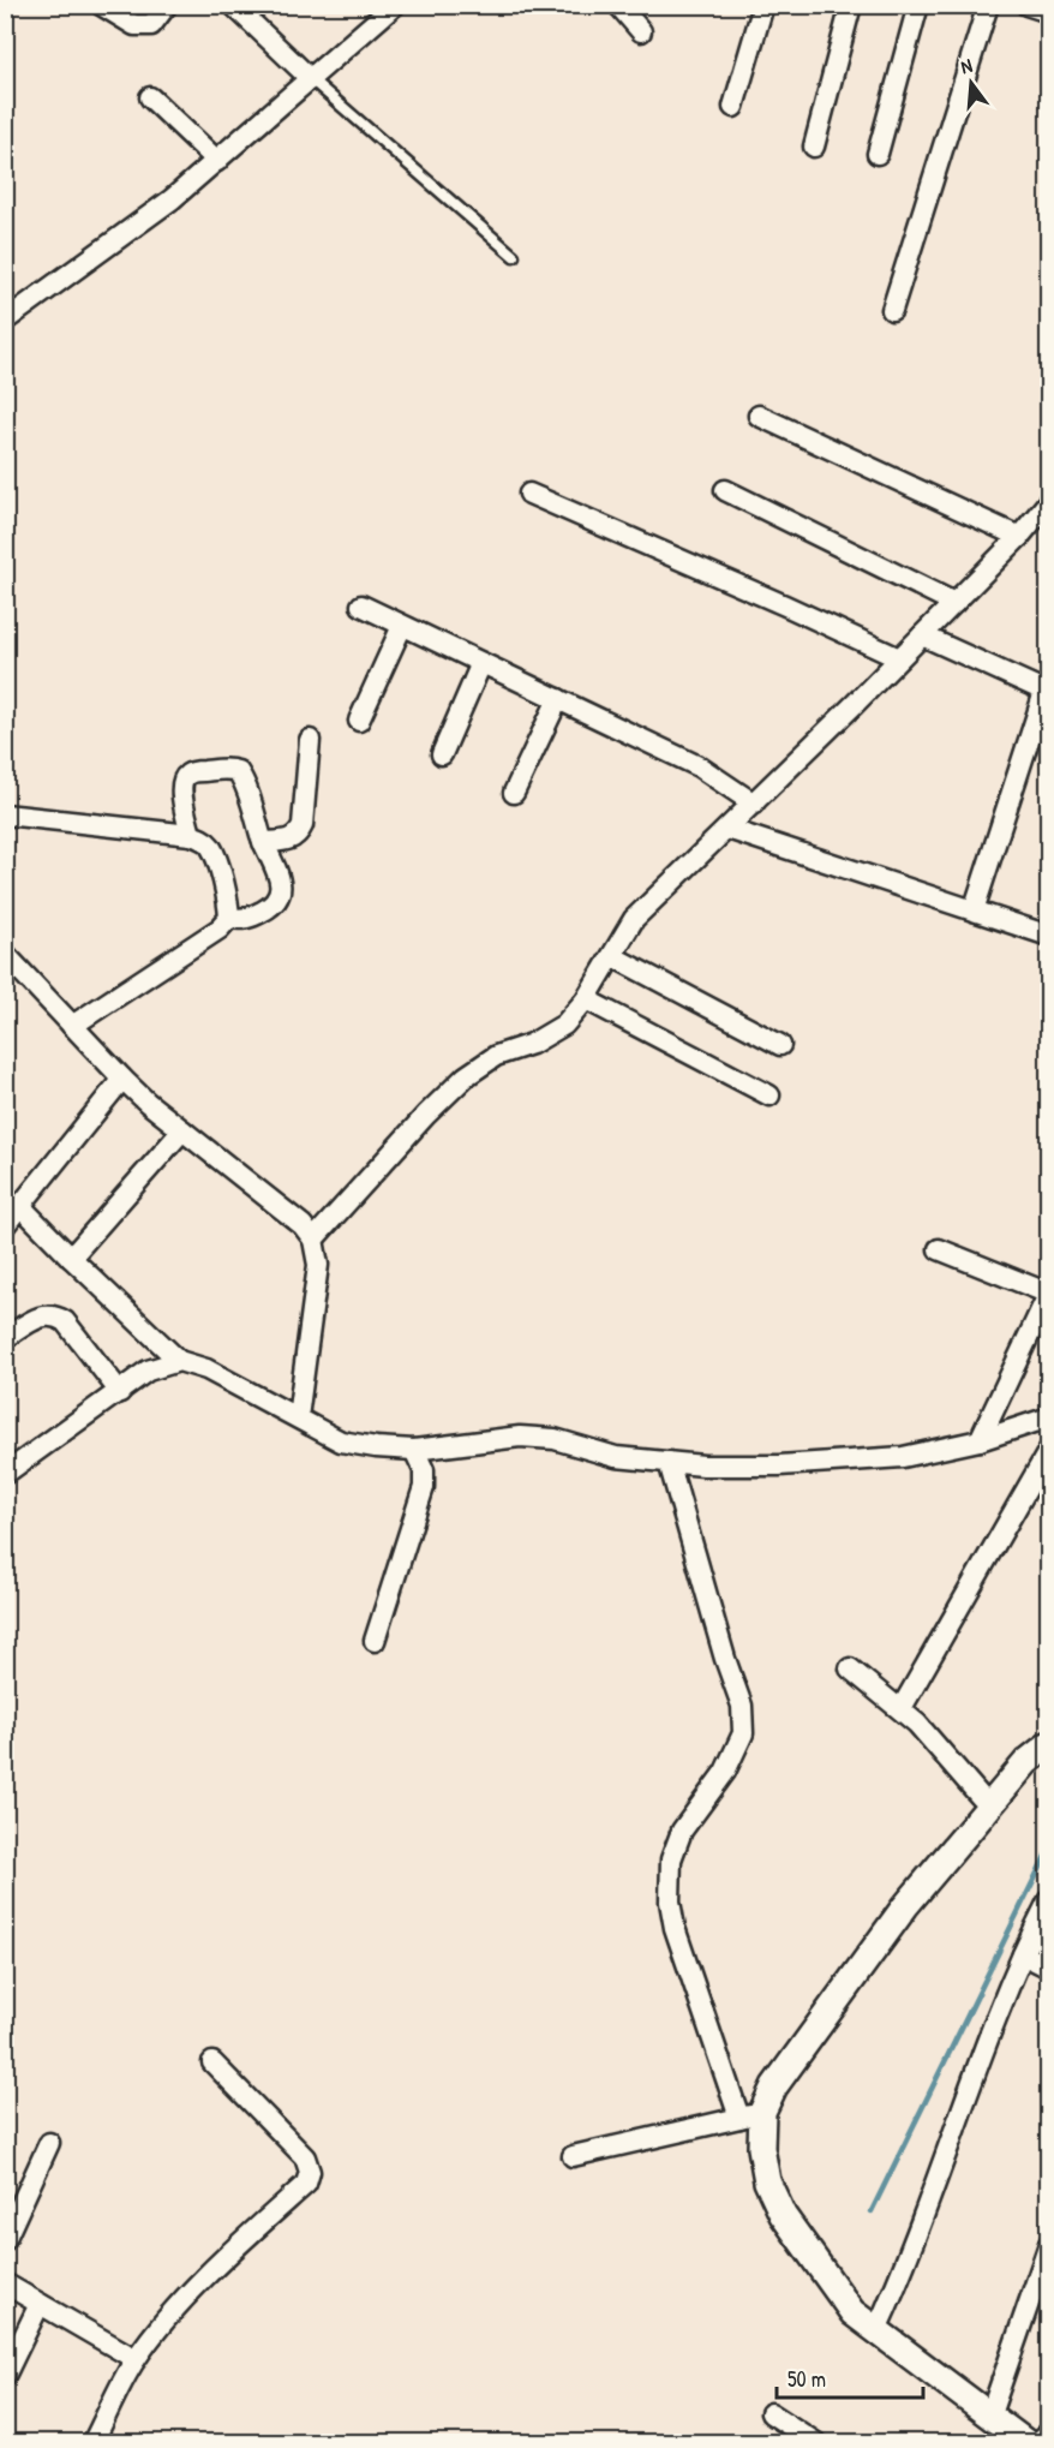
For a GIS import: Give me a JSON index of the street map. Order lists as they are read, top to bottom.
{
  "scale_bar": "50 m",
  "north": "top"
}
